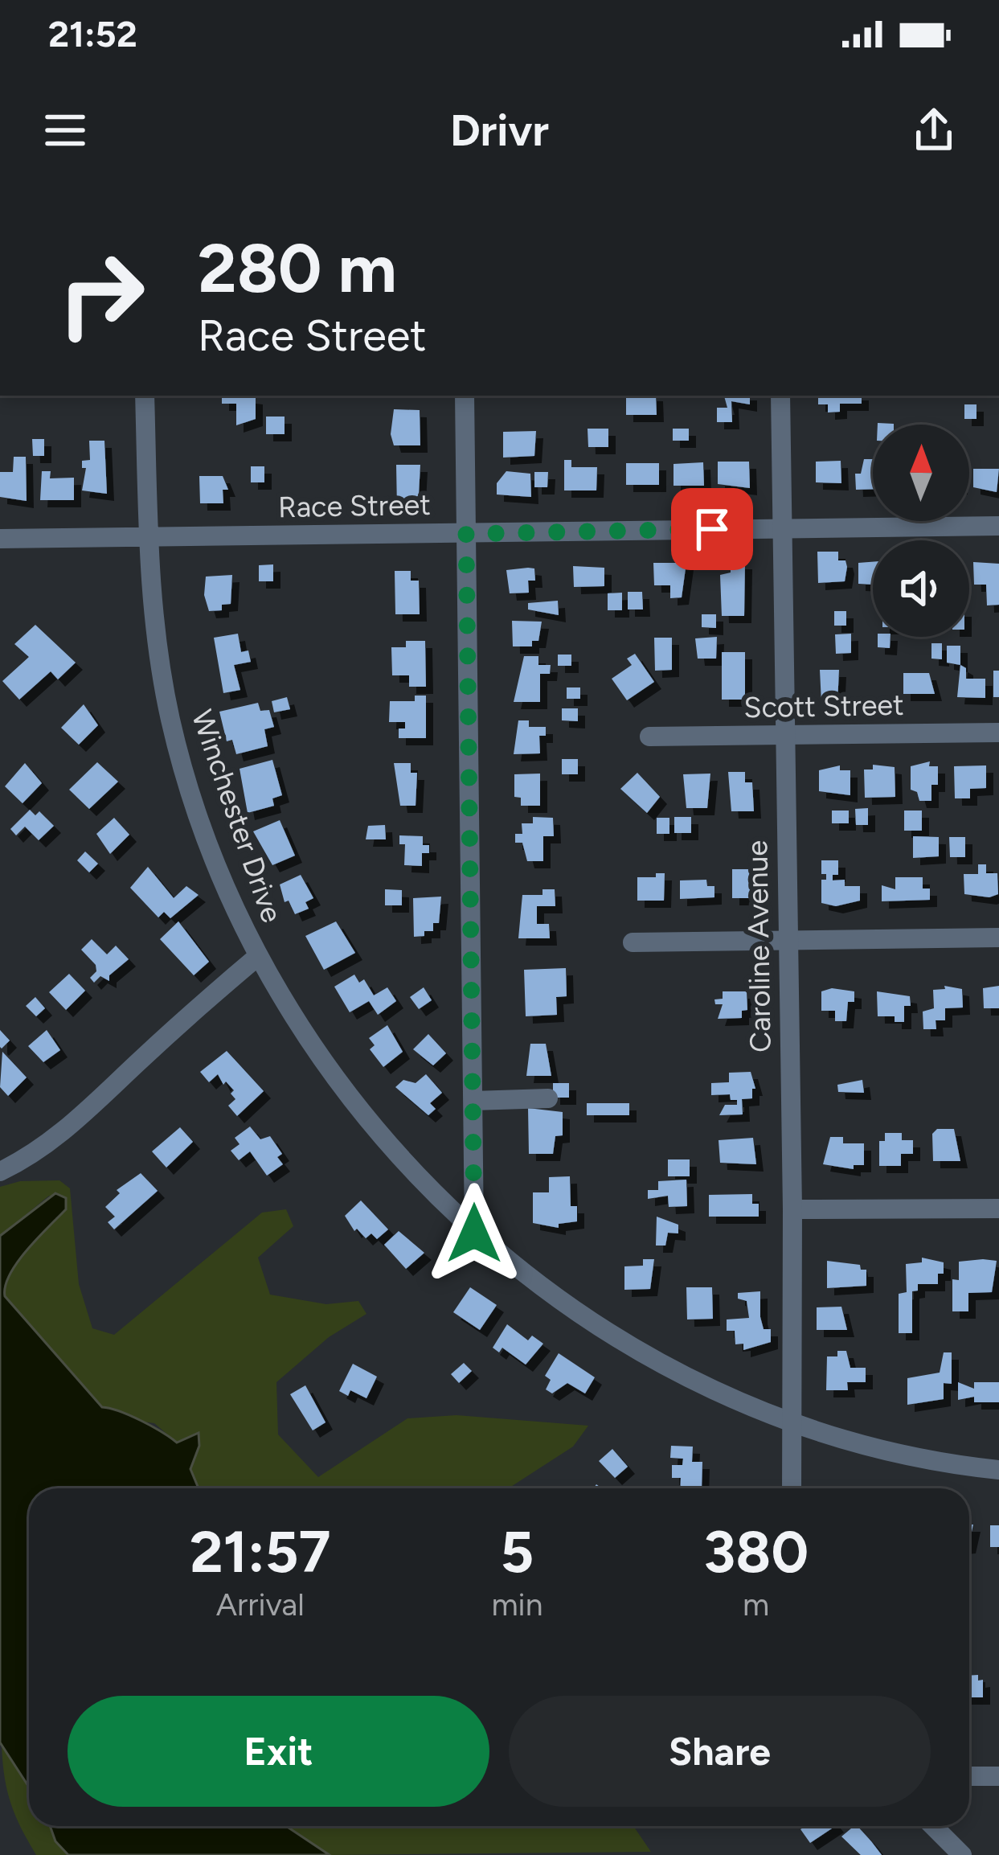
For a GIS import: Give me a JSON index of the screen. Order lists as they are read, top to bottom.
{
  "streets": {
    "street": [
      "Race Street",
      "Scott Street",
      "Winchester Drive",
      "Caroline Avenue"
    ]
  },
  "crossings": [
    ["Race Street", "Winchester Drive"],
    ["Race Street", "Caroline Avenue"],
    ["Scott Street", "Caroline Avenue"],
    ["Winchester Drive", "Caroline Avenue"]
  ],
  "north": "top",
  "page": {
    "status": "21:52",
    "header": "Drivr",
    "turn": ["280 m", "Race Street"],
    "eta": [
      "21:57",
      "Arrival",
      "5",
      "min",
      "380",
      "m"
    ],
    "buttons": ["Exit", "Share"]
  }
}
